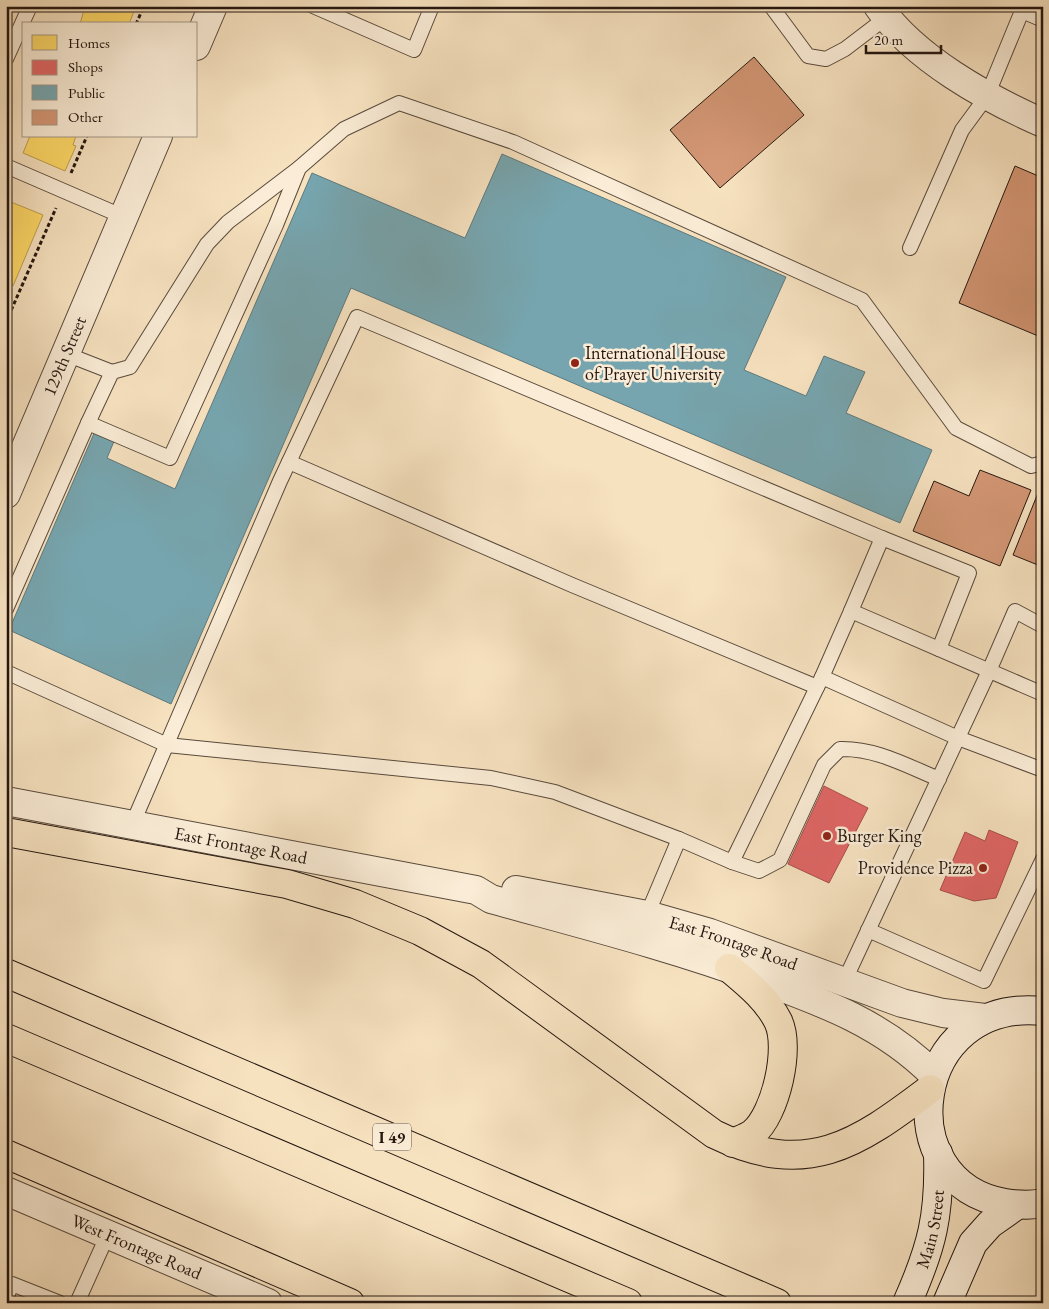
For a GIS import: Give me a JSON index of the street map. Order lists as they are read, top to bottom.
{
  "streets": {
    "highway": ["I 49"],
    "street": [
      "129th Street",
      "East Frontage Road",
      "Main Street",
      "West Frontage Road"
    ]
  },
  "places": ["International House of Prayer University", "Burger King", "Providence Pizza"],
  "legend": [
    "Homes",
    "Shops",
    "Public",
    "Other"
  ],
  "scale_bar": "20 m"
}
